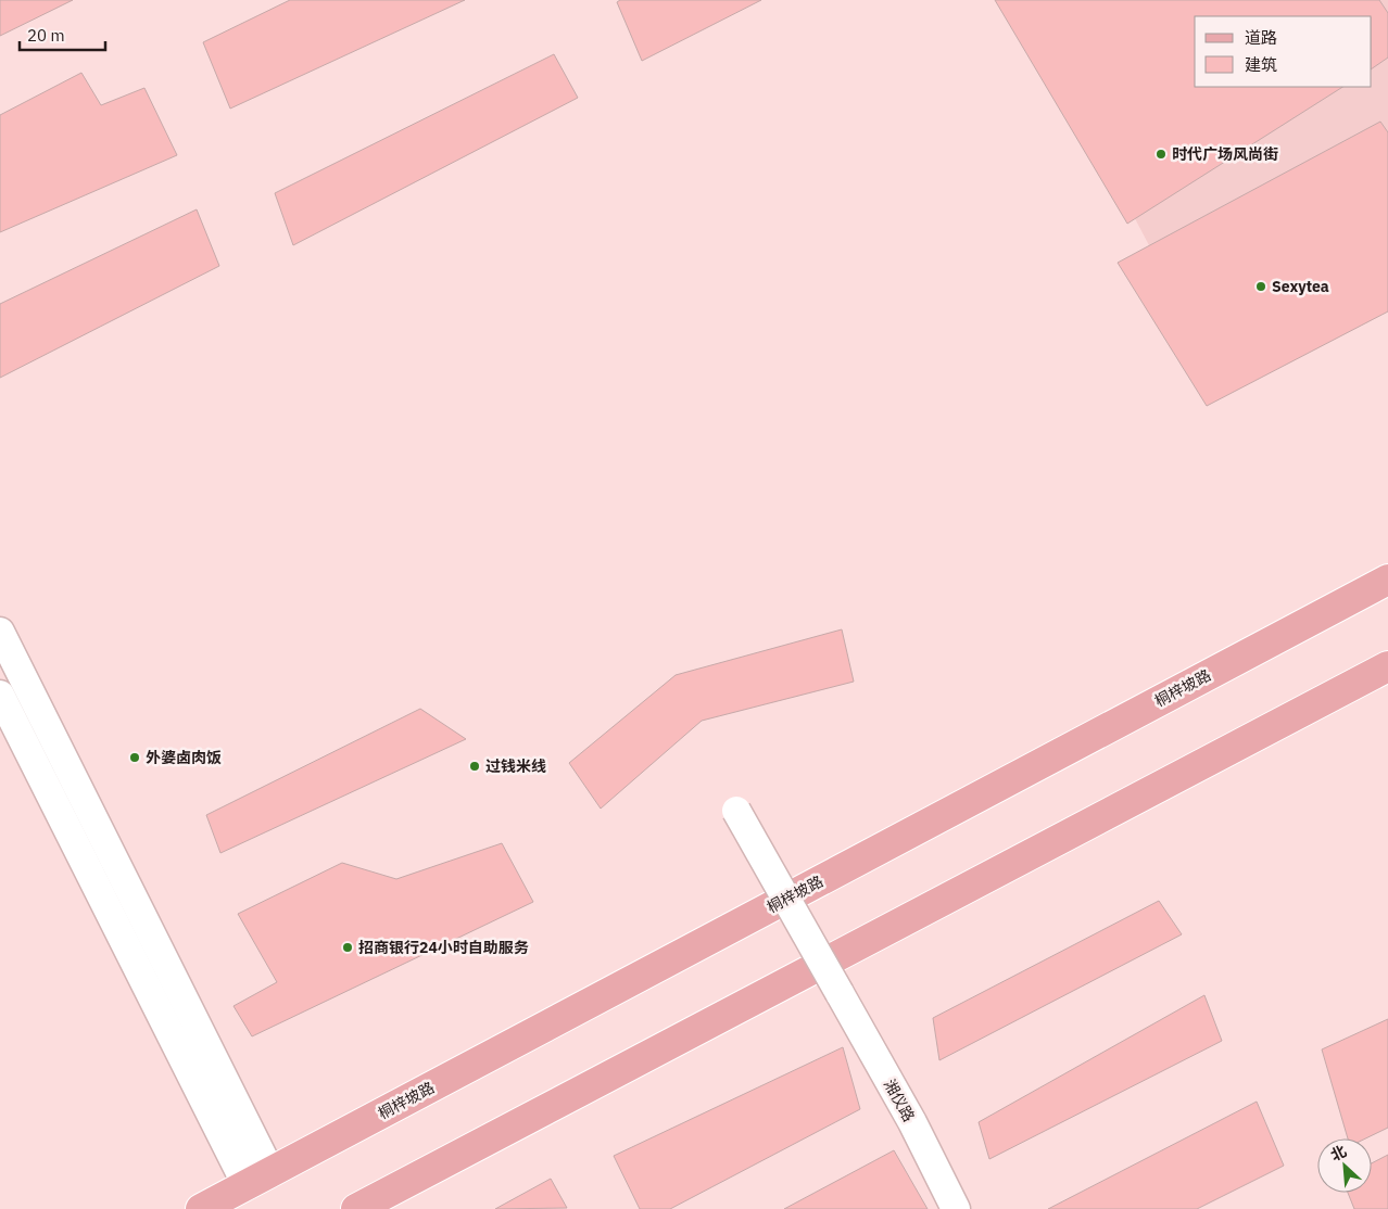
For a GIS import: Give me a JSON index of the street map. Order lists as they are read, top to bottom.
{
  "streets": {
    "main road": ["桐梓坡路"],
    "street": ["湘仪路"]
  },
  "places": [
    "时代广场风尚街",
    "Sexytea",
    "外婆卤肉饭",
    "过钱米线",
    "招商银行24小时自助服务"
  ],
  "legend": ["道路", "建筑"],
  "scale_bar": "20 m",
  "north": "top left"
}
